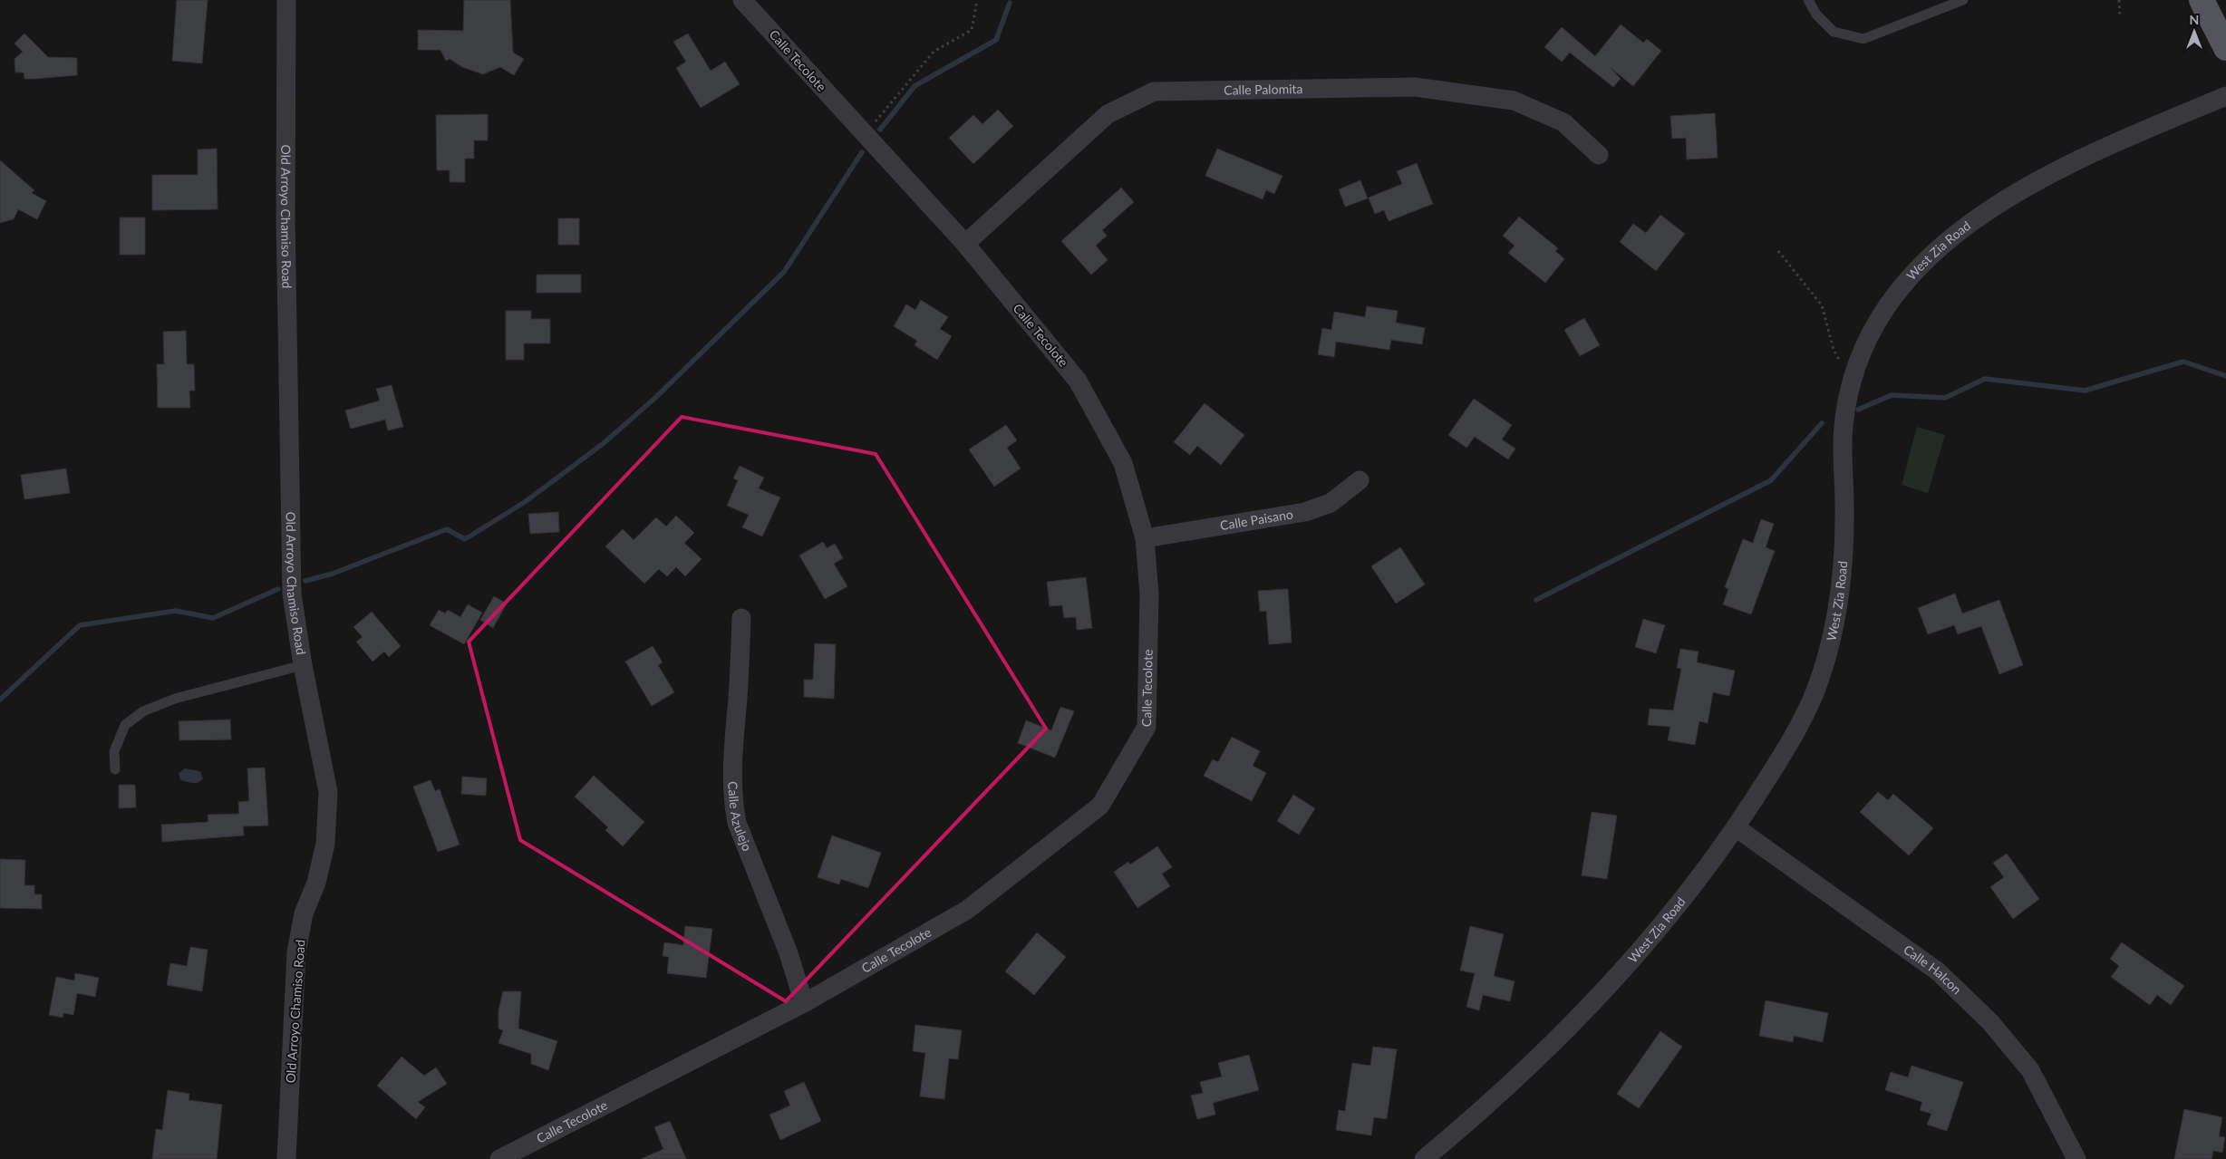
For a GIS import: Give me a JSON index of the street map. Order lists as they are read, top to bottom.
{
  "streets": {
    "street": [
      "Calle Tecolote",
      "Calle Palomita",
      "Old Arroyo Chamiso Road",
      "West Zia Road",
      "Calle Paisano",
      "Calle Azulejo",
      "Calle Halcon"
    ]
  },
  "crossings": [
    ["Calle Tecolote", "Calle Palomita"],
    ["Calle Tecolote", "Calle Paisano"],
    ["Calle Tecolote", "Calle Azulejo"],
    ["West Zia Road", "Calle Halcon"]
  ],
  "north": "top"
}
